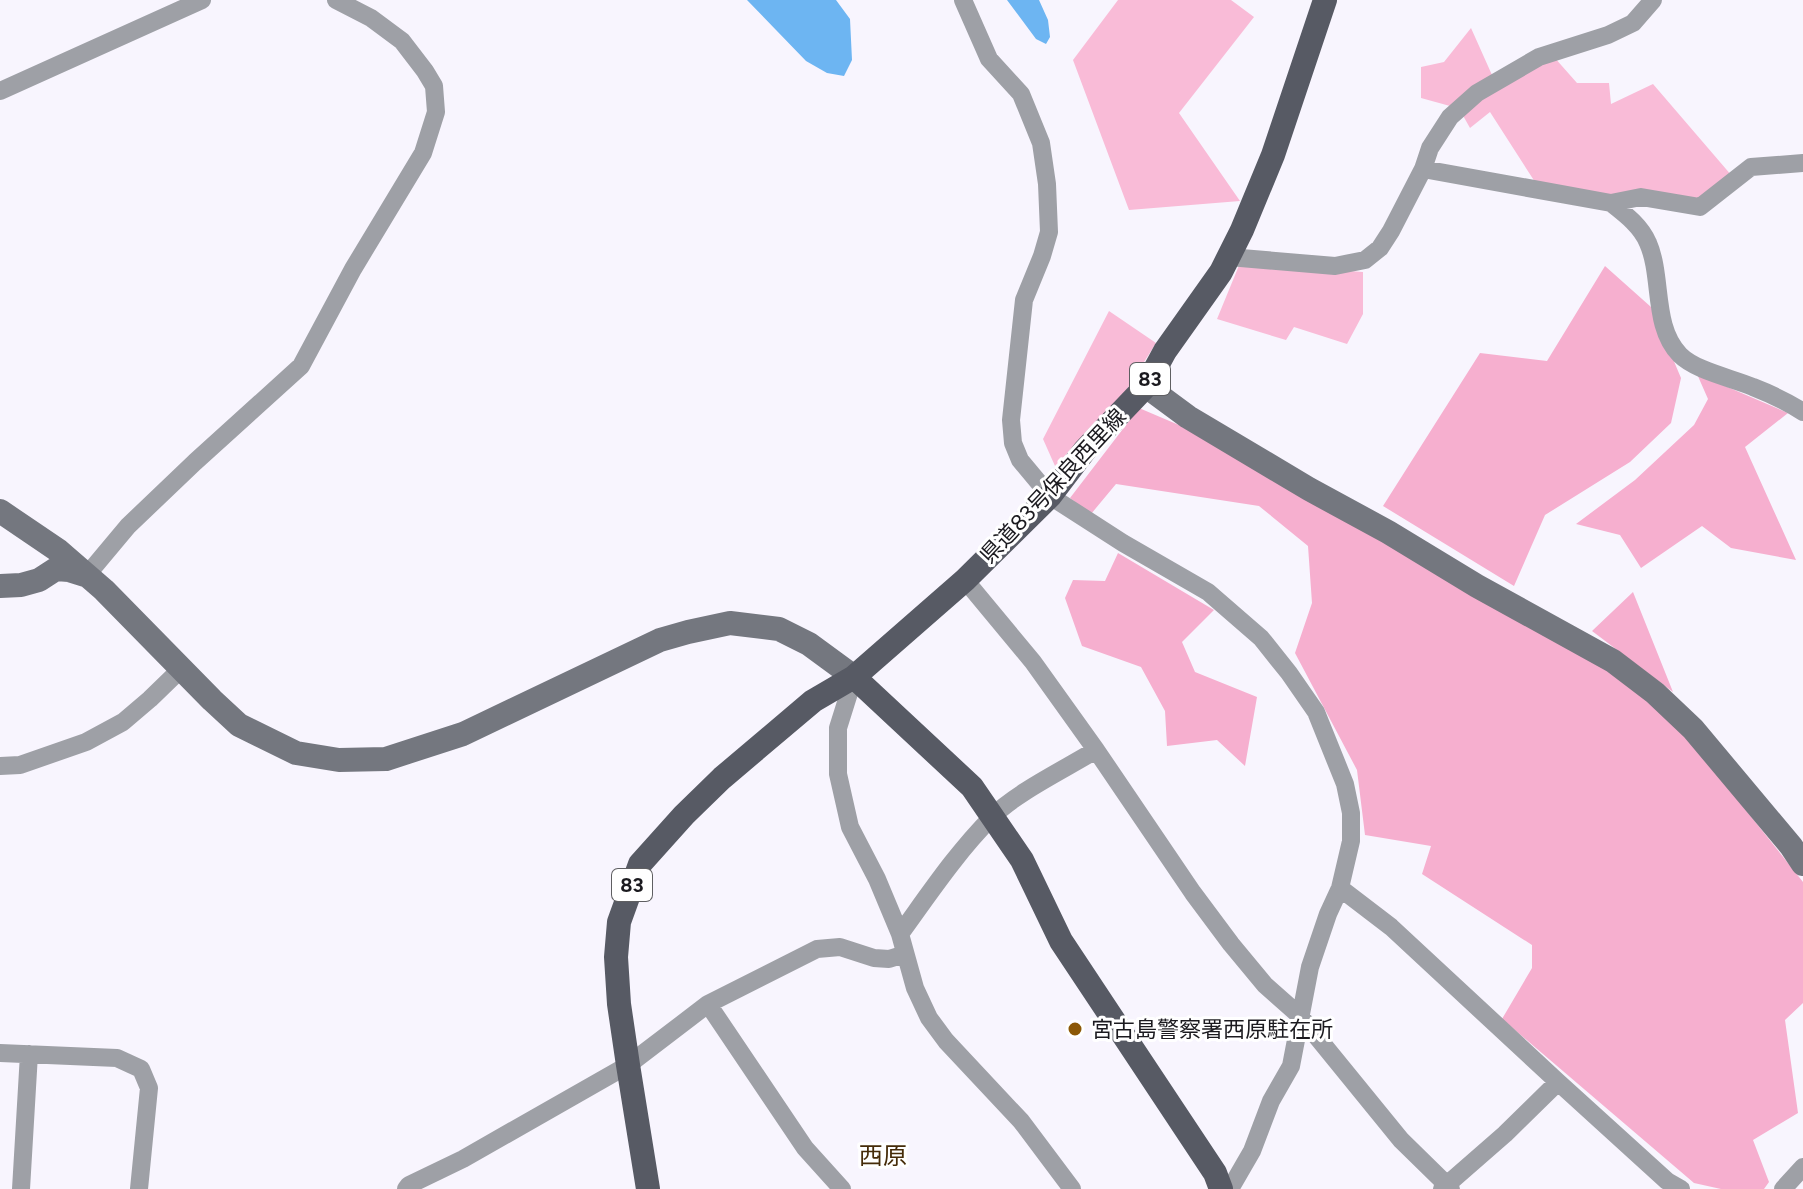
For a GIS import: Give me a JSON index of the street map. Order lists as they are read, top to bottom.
{
  "streets": {
    "main road": ["83", "県道83号保良西里線"]
  },
  "districts": ["西原"],
  "places": ["宮古島警察署西原駐在所"]
}
